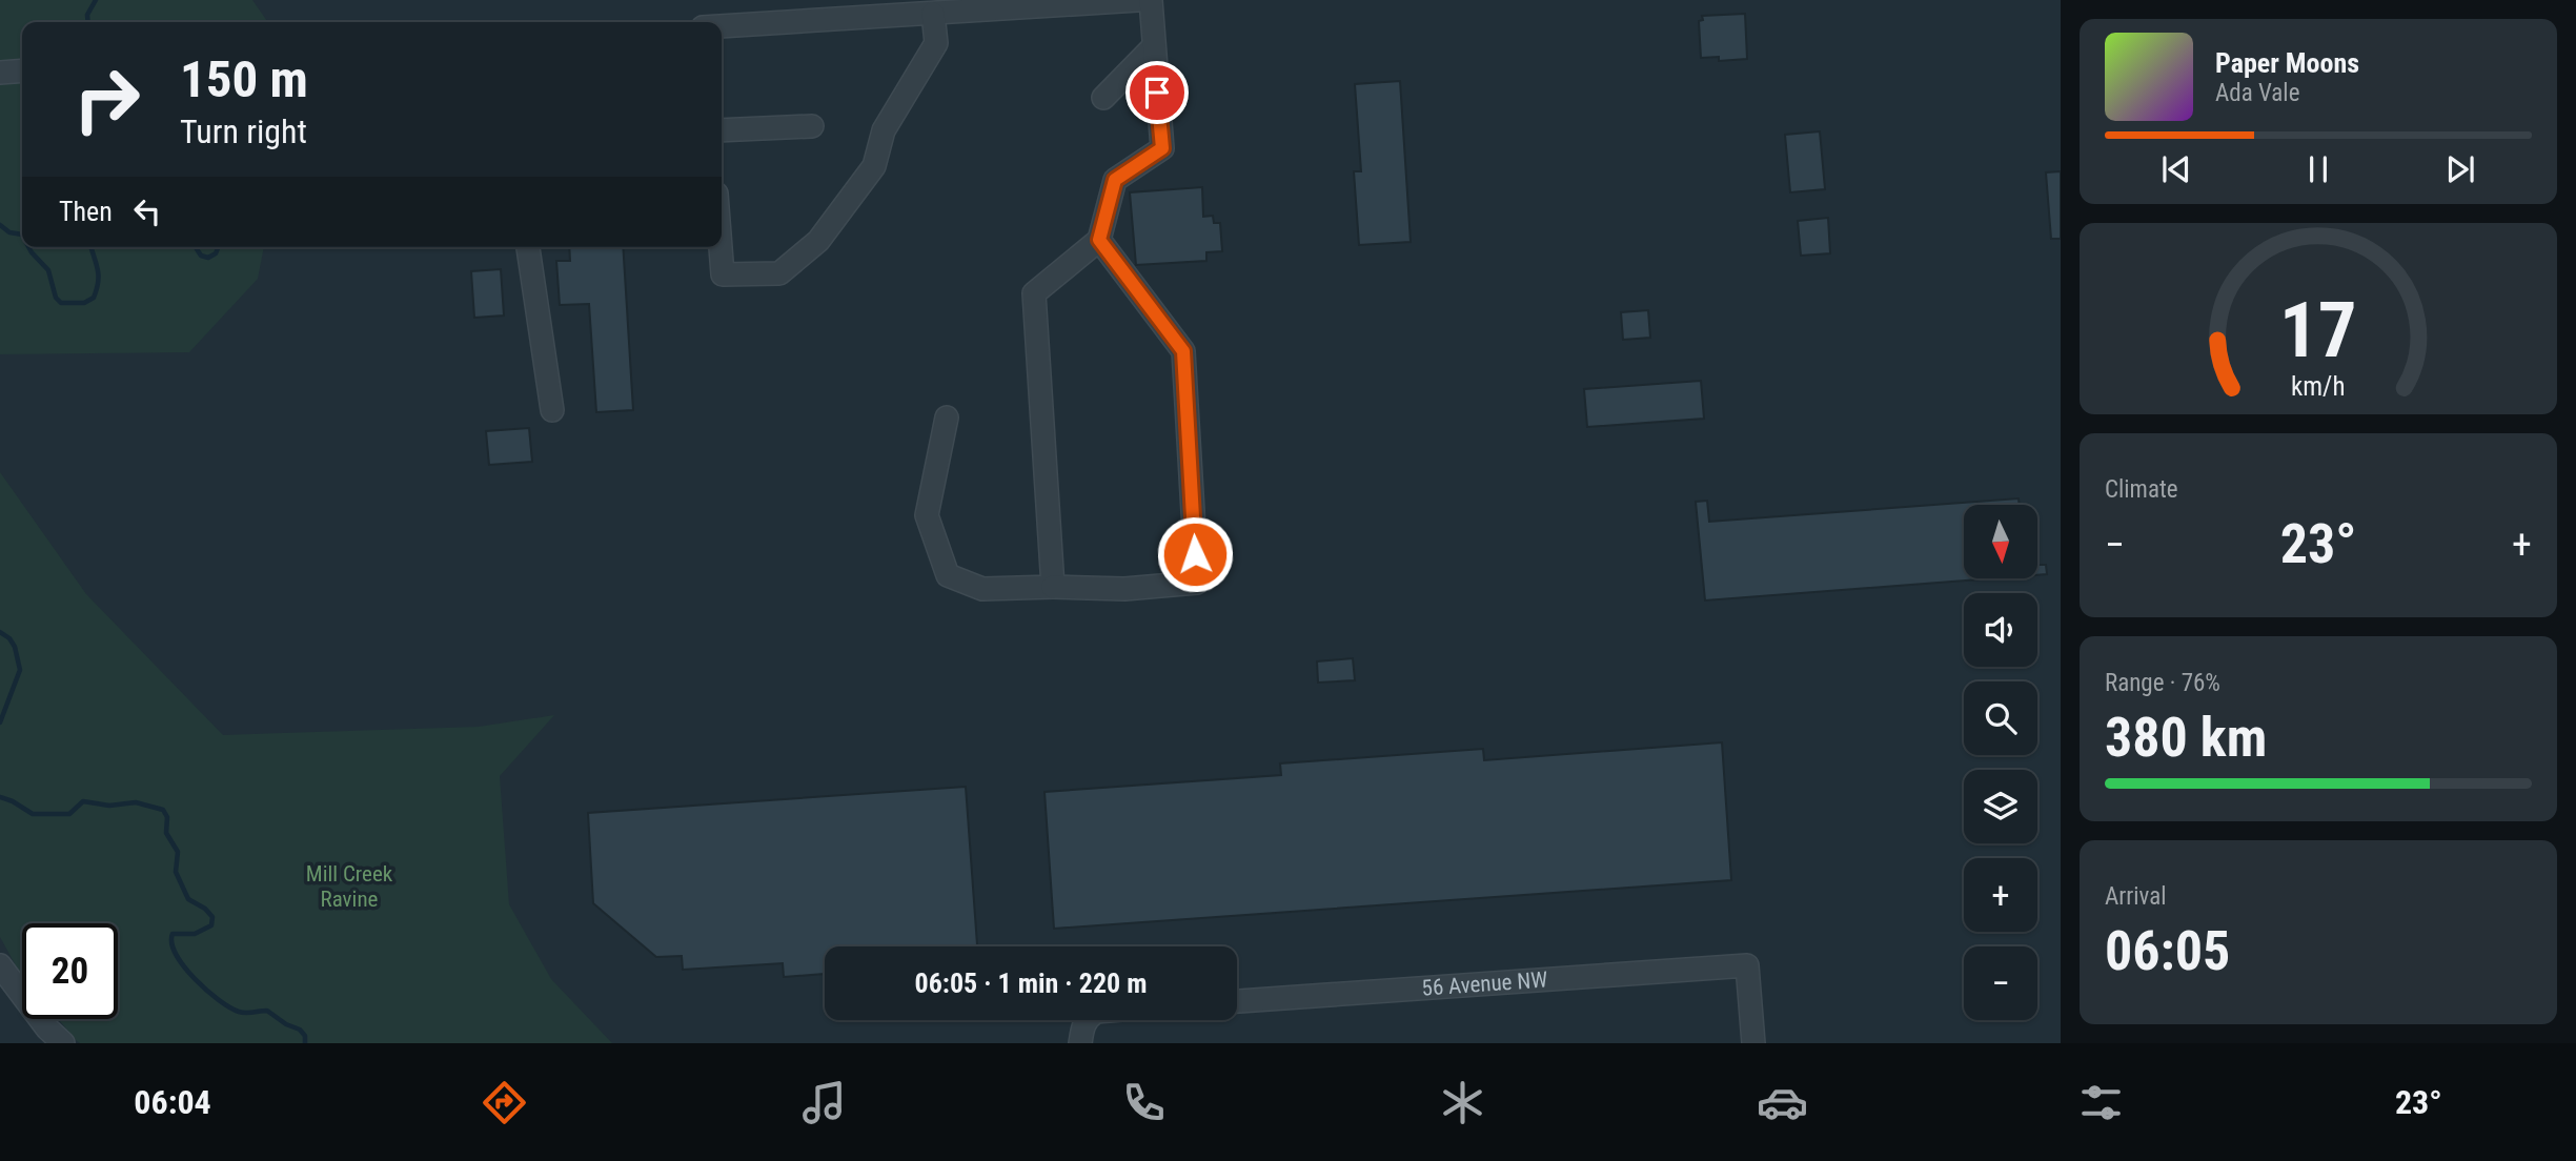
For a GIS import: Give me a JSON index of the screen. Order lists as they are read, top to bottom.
{
  "streets": {
    "street": ["56 Avenue NW"]
  },
  "parks": ["Mill Creek Ravine"],
  "north": "bottom",
  "page": {
    "turn": ["150 m", "Turn right"],
    "song": ["Paper Moons", "Ada Vale"],
    "then": "Then",
    "tile": [
      "Climate",
      ["Range · 76%", "380 km"],
      ["Arrival", "06:05"]
    ],
    "map_buttons": ["+", "−"],
    "heat": ["−", "23°", "+"],
    "limit": "20",
    "trip": "06:05 · 1 min · 220 m",
    "tabs": ["06:04", "23°"],
    "gauge": ["17", "km/h"]
  }
}
